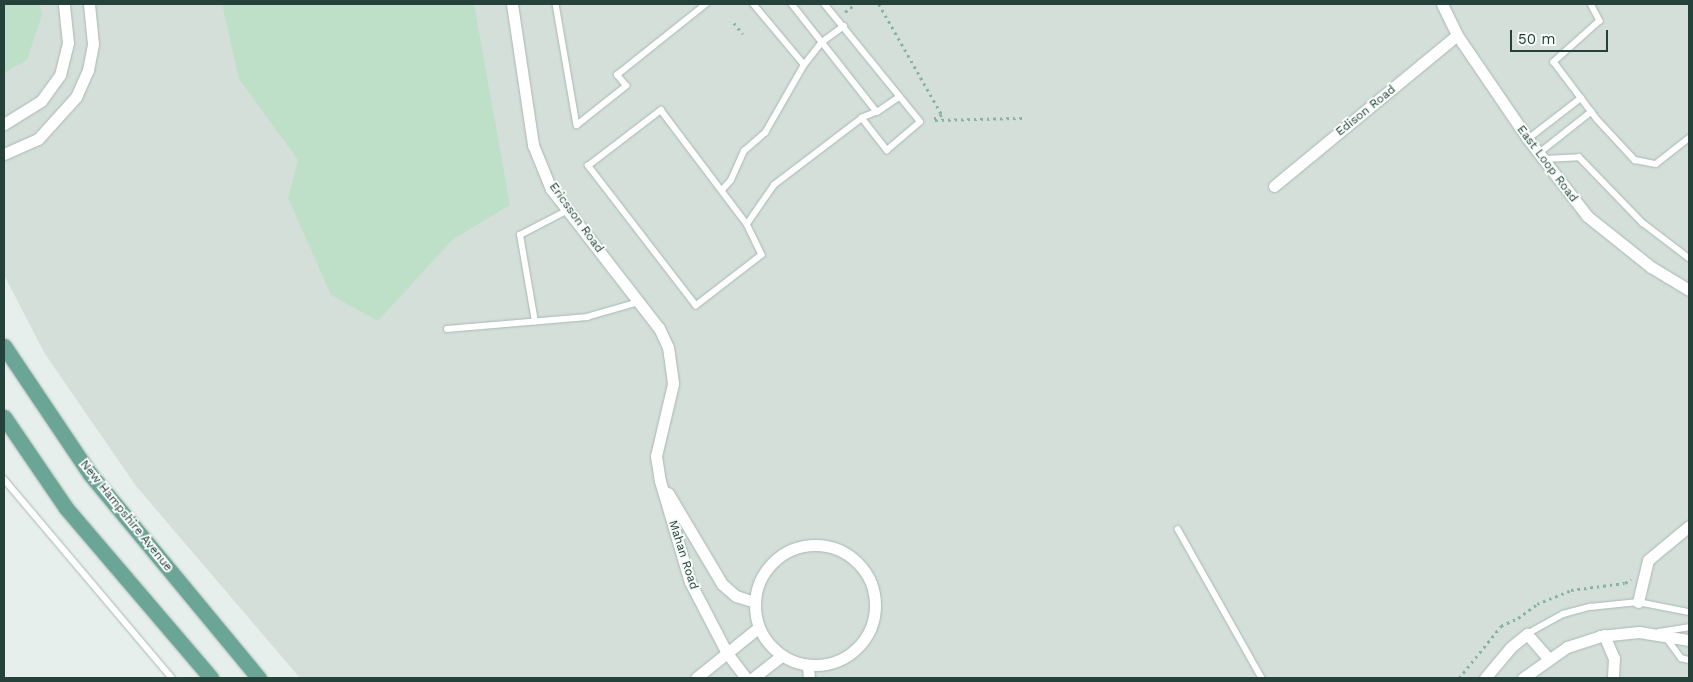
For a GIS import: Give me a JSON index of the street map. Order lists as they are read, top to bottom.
{
  "streets": {
    "main road": ["New Hampshire Avenue"],
    "street": [
      "Edison Road",
      "East Loop Road",
      "Ericsson Road",
      "Mahan Road"
    ]
  },
  "crossings": [
    ["Edison Road", "East Loop Road"],
    ["Ericsson Road", "Mahan Road"]
  ],
  "scale_bar": "50 m"
}
